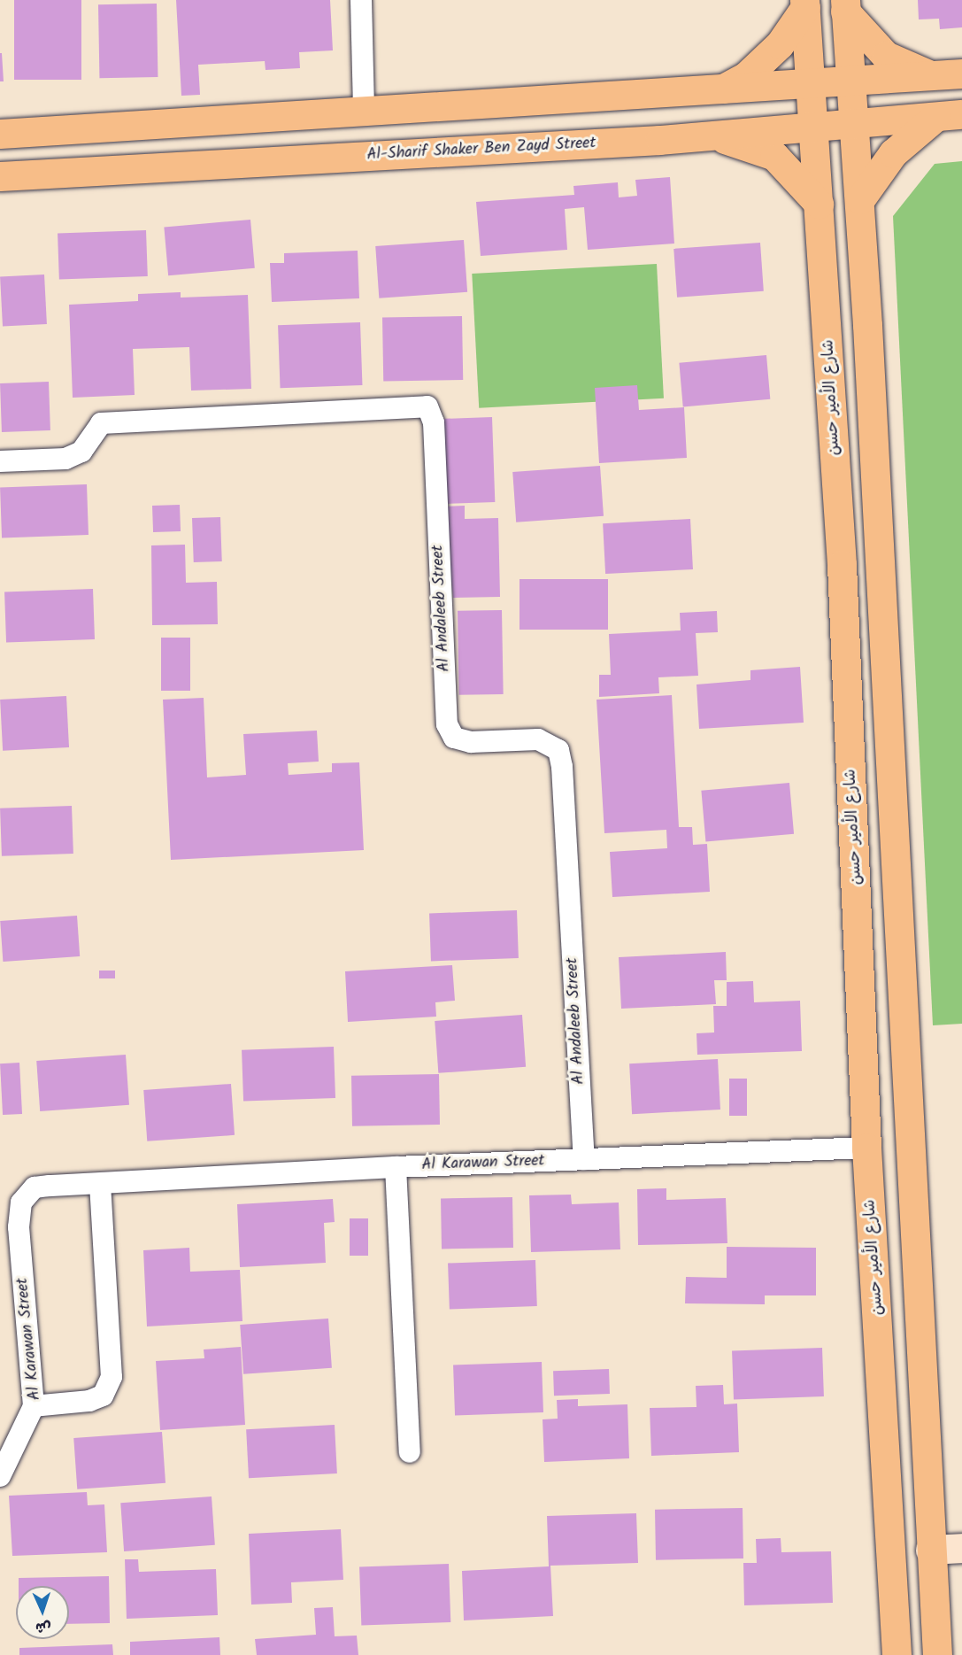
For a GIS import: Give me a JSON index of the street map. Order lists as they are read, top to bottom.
{
  "streets": {
    "main road": ["Al-Sharif Shaker Ben Zayd Street", "شارع الأمير حسن"],
    "street": ["Al Andaleeb Street", "Al Karawan Street"]
  },
  "crossings": [
    ["Al-Sharif Shaker Ben Zayd Street", "شارع الأمير حسن"],
    ["شارع الأمير حسن", "Al Karawan Street"],
    ["Al Andaleeb Street", "Al Karawan Street"]
  ],
  "north": "bottom"
}
